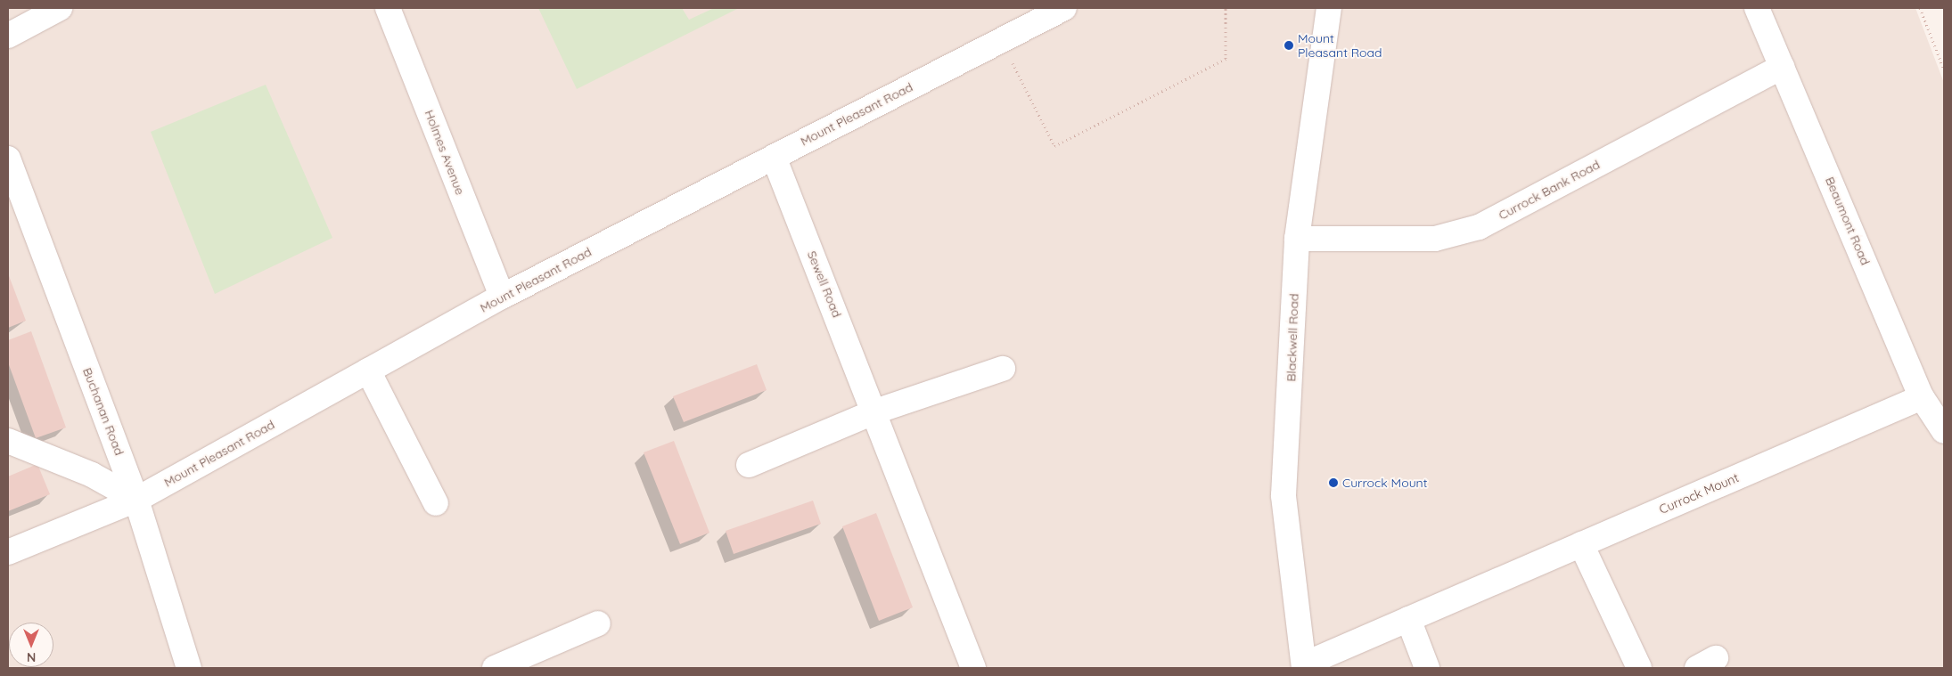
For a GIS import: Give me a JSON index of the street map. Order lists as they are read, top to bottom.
{
  "streets": {
    "street": [
      "Mount Pleasant Road",
      "Holmes Avenue",
      "Currock Bank Road",
      "Beaumont Road",
      "Sewell Road",
      "Blackwell Road",
      "Buchanan Road",
      "Currock Mount"
    ]
  },
  "crossings": [
    ["Mount Pleasant Road", "Holmes Avenue"],
    ["Mount Pleasant Road", "Sewell Road"],
    ["Mount Pleasant Road", "Buchanan Road"],
    ["Currock Bank Road", "Beaumont Road"],
    ["Currock Bank Road", "Blackwell Road"],
    ["Beaumont Road", "Currock Mount"],
    ["Blackwell Road", "Currock Mount"]
  ],
  "places": ["Mount Pleasant Road", "Currock Mount"],
  "north": "bottom"
}
